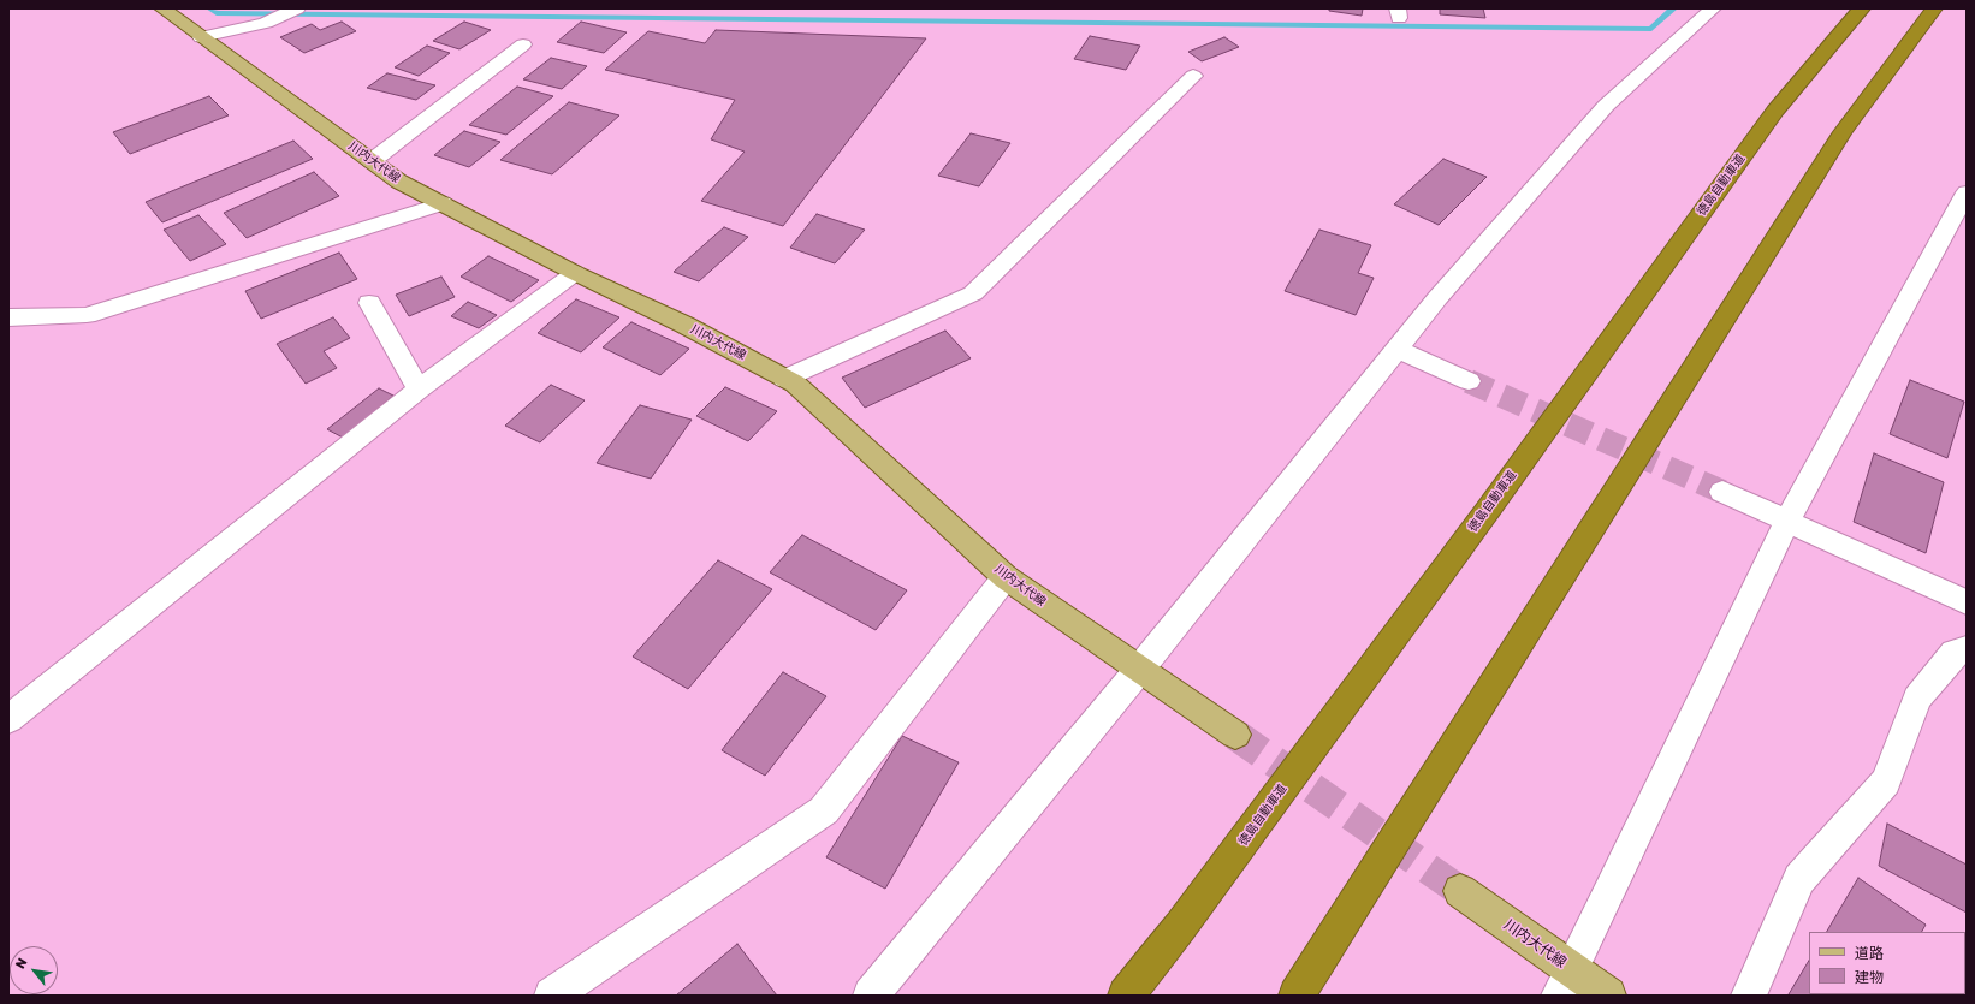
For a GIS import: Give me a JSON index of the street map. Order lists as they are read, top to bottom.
{
  "streets": {
    "highway": ["徳島自動車道"],
    "main road": ["川内大代線"]
  },
  "legend": ["道路", "建物"],
  "north": "top left"
}
